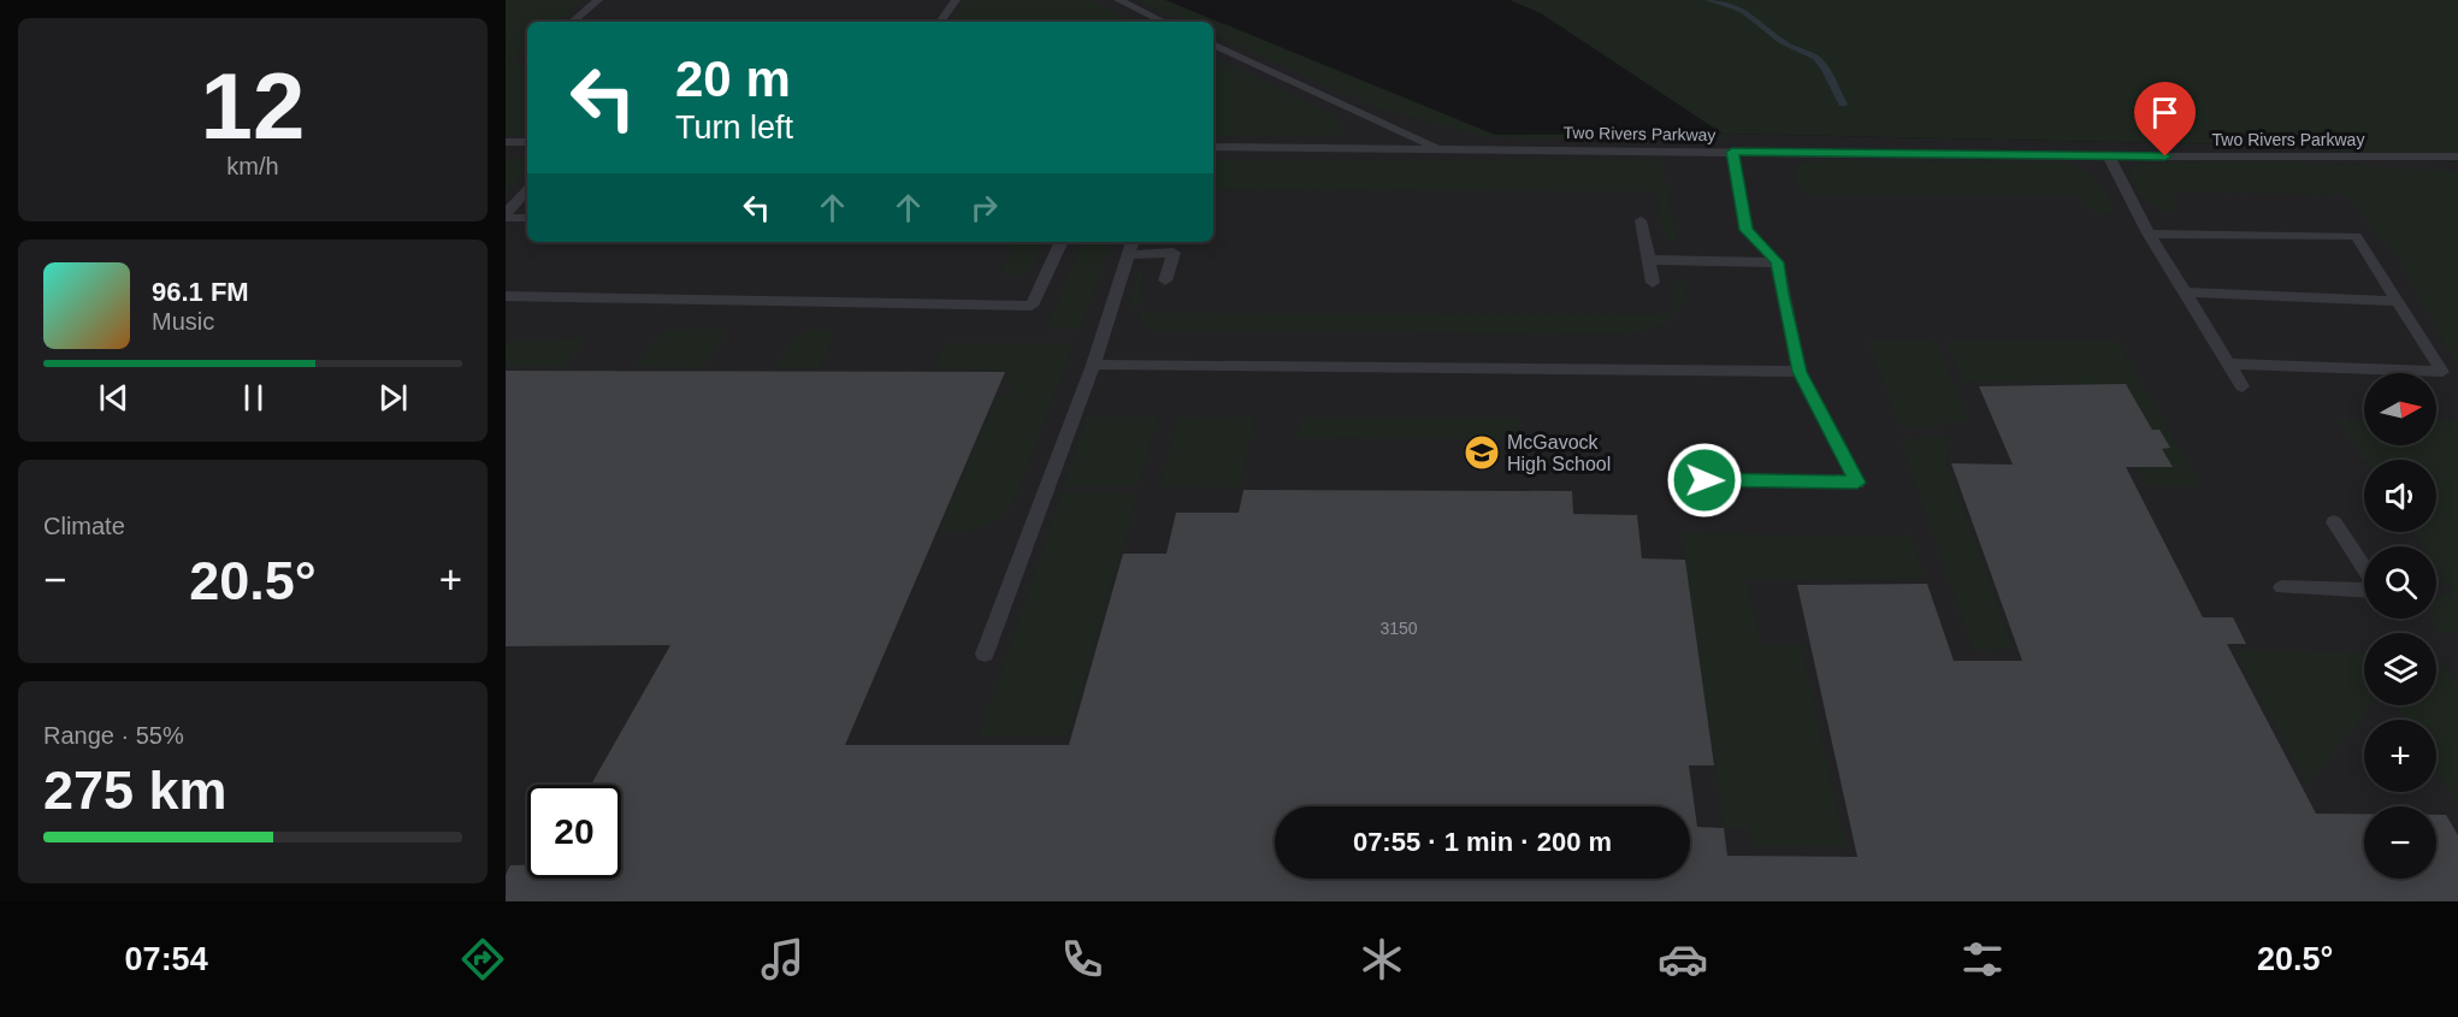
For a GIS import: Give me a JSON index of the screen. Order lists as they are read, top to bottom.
{
  "streets": {
    "lane": ["Two Rivers Parkway"]
  },
  "places": {
    "school or university": ["McGavock High School"]
  },
  "house_numbers": ["3150"],
  "north": "right",
  "page": {
    "tile": [
      ["12", "km/h"],
      "Climate",
      ["Range · 55%", "275 km"]
    ],
    "turn": ["20 m", "Turn left"],
    "song": ["96.1 FM", "Music"],
    "map_buttons": ["+", "−"],
    "heat": ["−", "20.5°", "+"],
    "limit": "20",
    "trip": "07:55 · 1 min · 200 m",
    "tabs": ["07:54", "20.5°"]
  }
}
